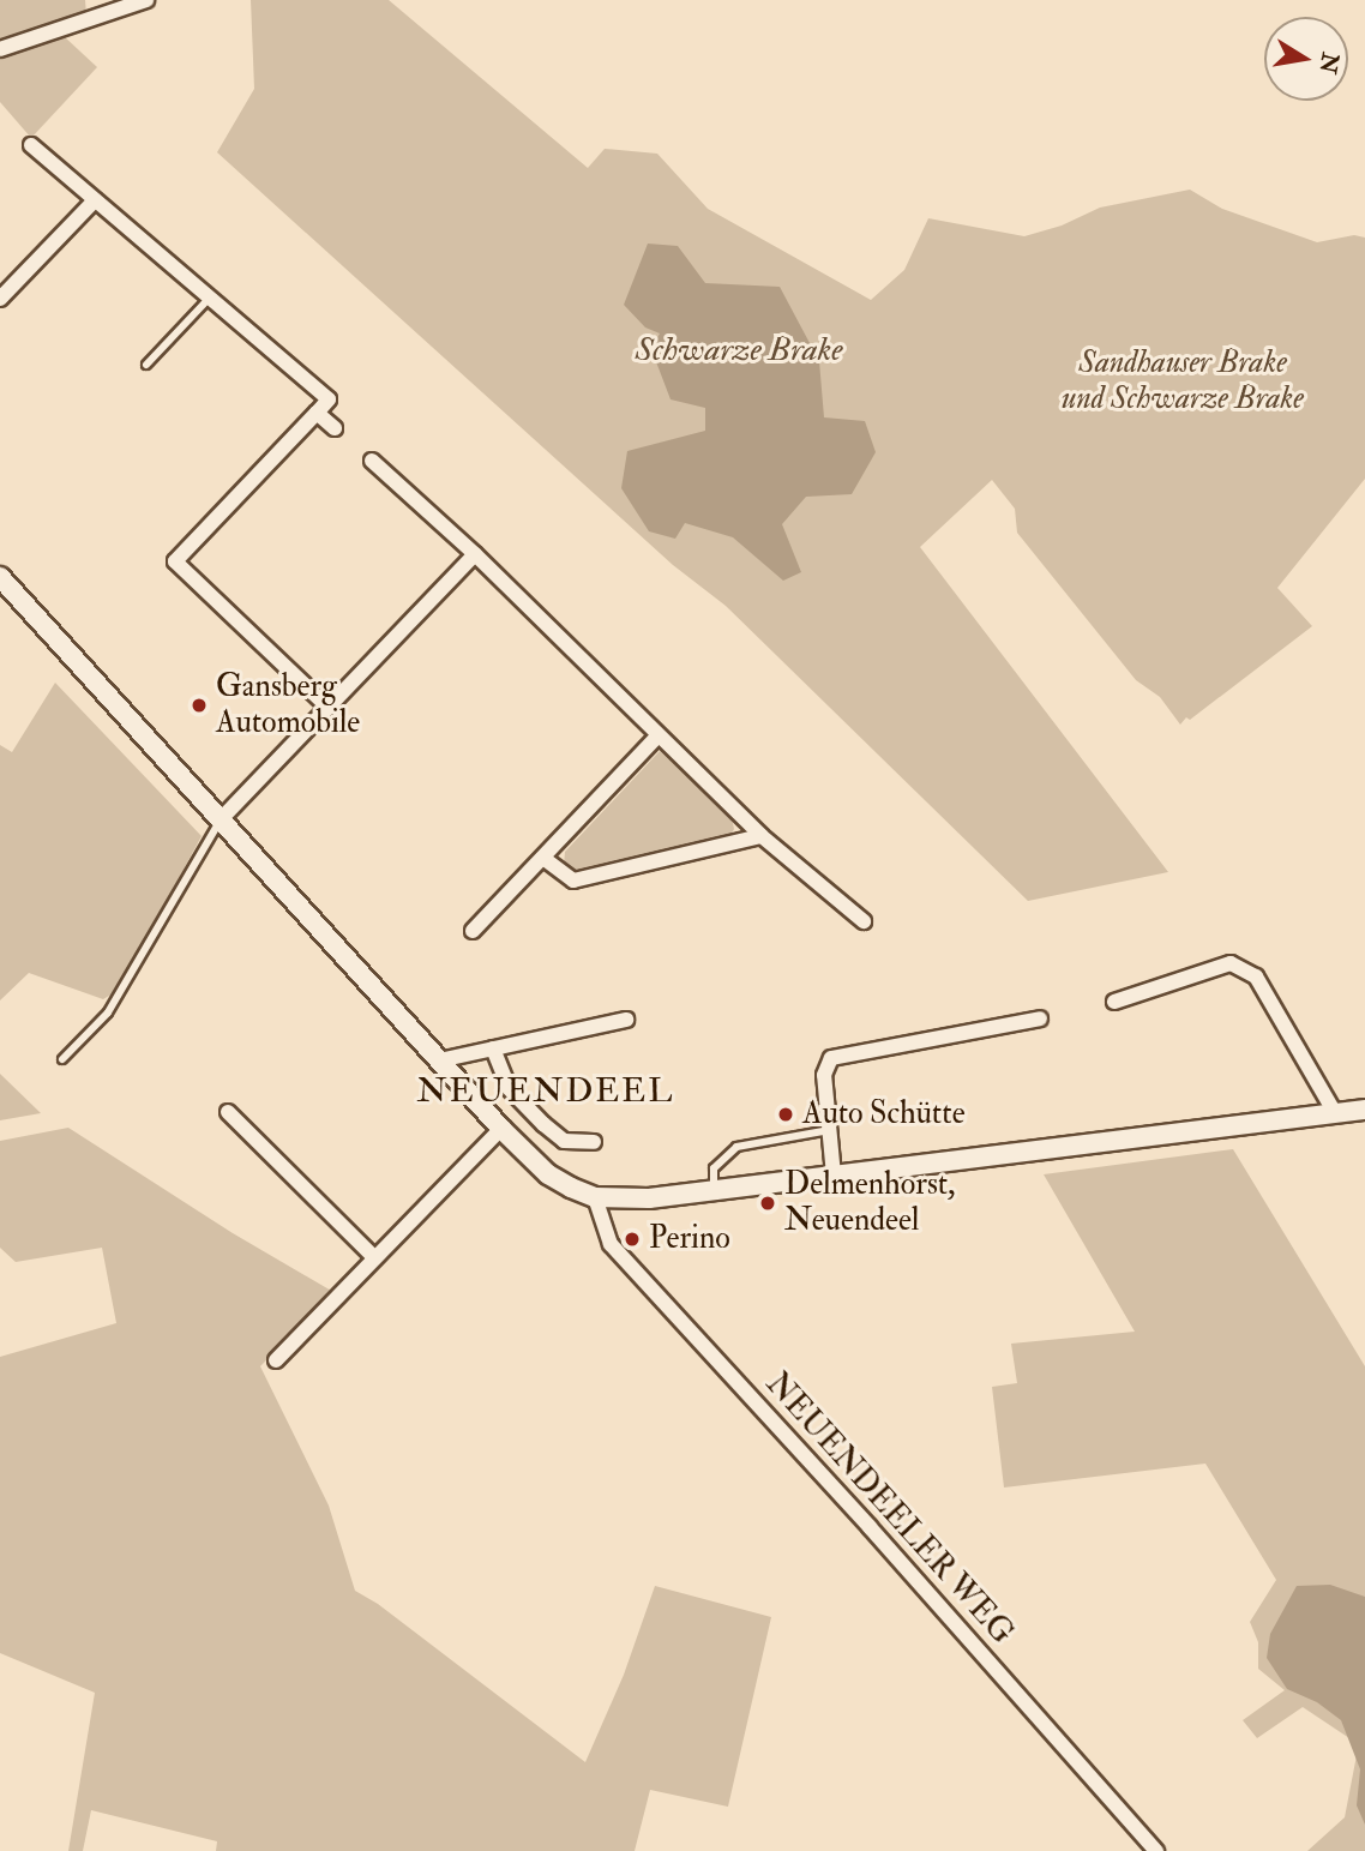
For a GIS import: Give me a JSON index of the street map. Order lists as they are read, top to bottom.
{
  "streets": {
    "street": ["NEUENDEELER WEG"]
  },
  "districts": ["NEUENDEEL"],
  "water": ["Schwarze Brake"],
  "parks": ["Sandhauser Brake und Schwarze Brake"],
  "places": [
    "Gansberg Automobile",
    "Auto Schütte",
    "Delmenhorst, Neuendeel",
    "Perino"
  ],
  "north": "right"
}
